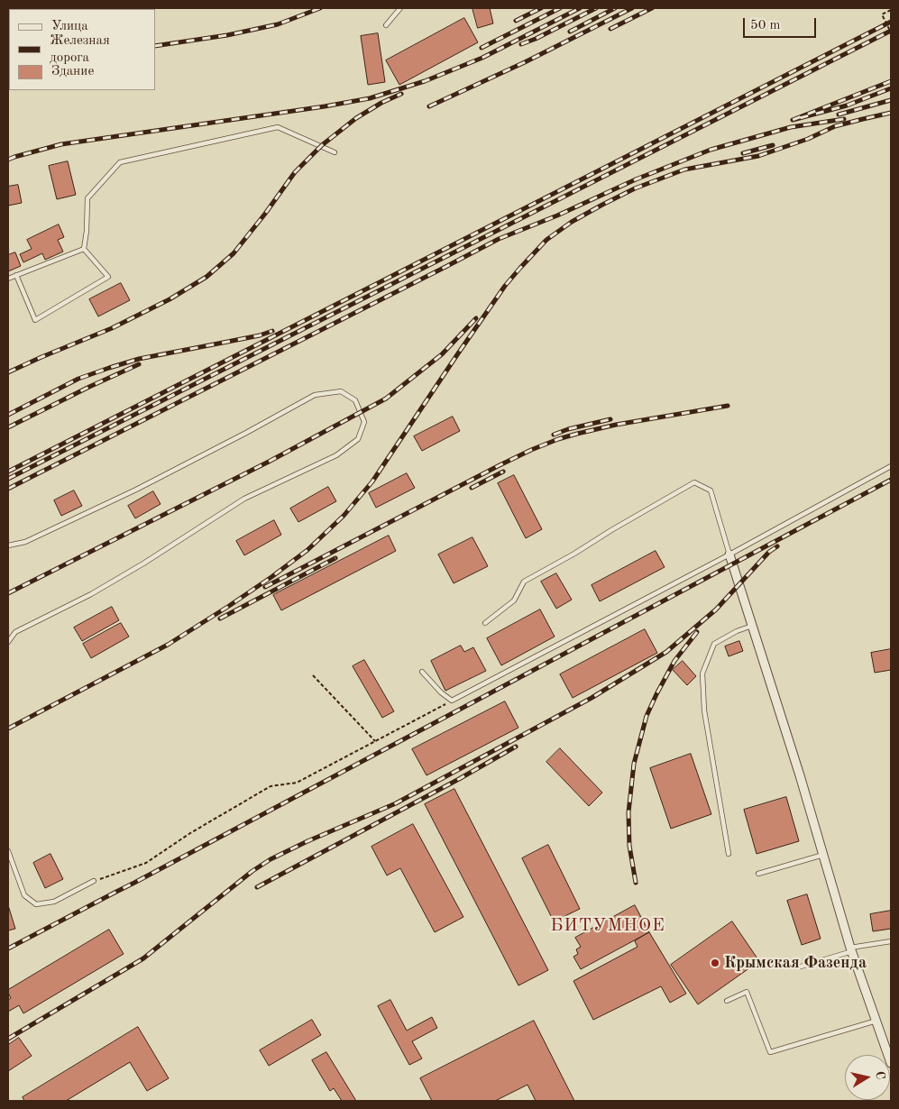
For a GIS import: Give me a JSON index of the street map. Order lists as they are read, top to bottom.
{
  "districts": ["БИТУМНОЕ"],
  "places": ["Крымская Фазенда"],
  "legend": ["Улица", "Железная дорога", "Здание"],
  "scale_bar": "50 m",
  "north": "right"
}
